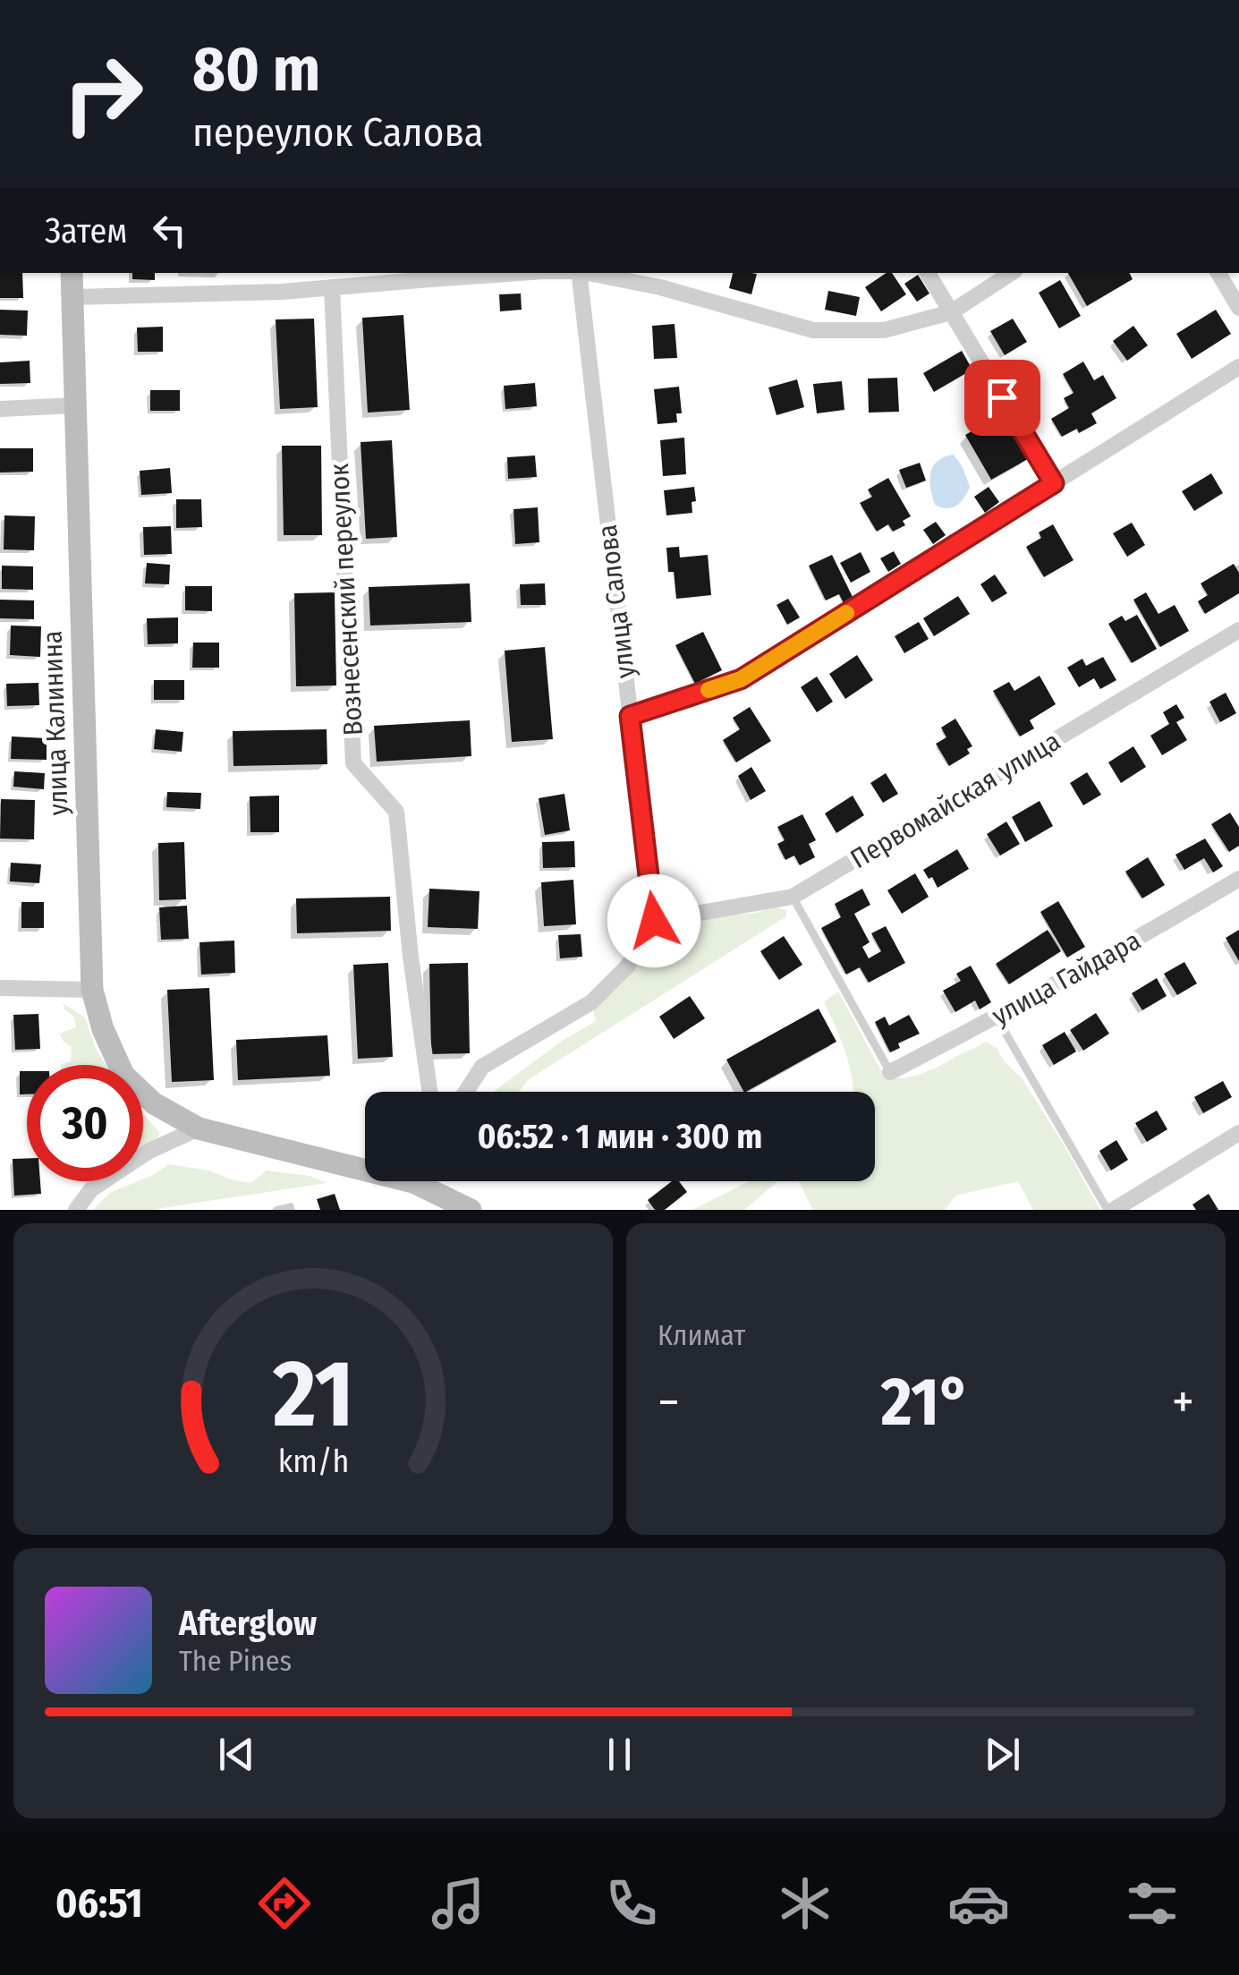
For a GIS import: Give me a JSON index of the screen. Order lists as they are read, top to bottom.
{
  "streets": {
    "main road": ["улица Калинина"],
    "street": [
      "Вознесенский переулок",
      "улица Салова",
      "Первомайская улица",
      "улица Гайдара"
    ]
  },
  "crossings": [
    ["улица Салова", "Первомайская улица"]
  ],
  "page": {
    "turn": ["80 m", "переулок Салова"],
    "then": "Затем",
    "limit": "30",
    "trip": "06:52 · 1 мин · 300 m",
    "tile": "Климат",
    "heat": ["−", "21°", "+"],
    "song": ["Afterglow", "The Pines"],
    "tabs": "06:51",
    "gauge": ["21", "km/h"]
  }
}
